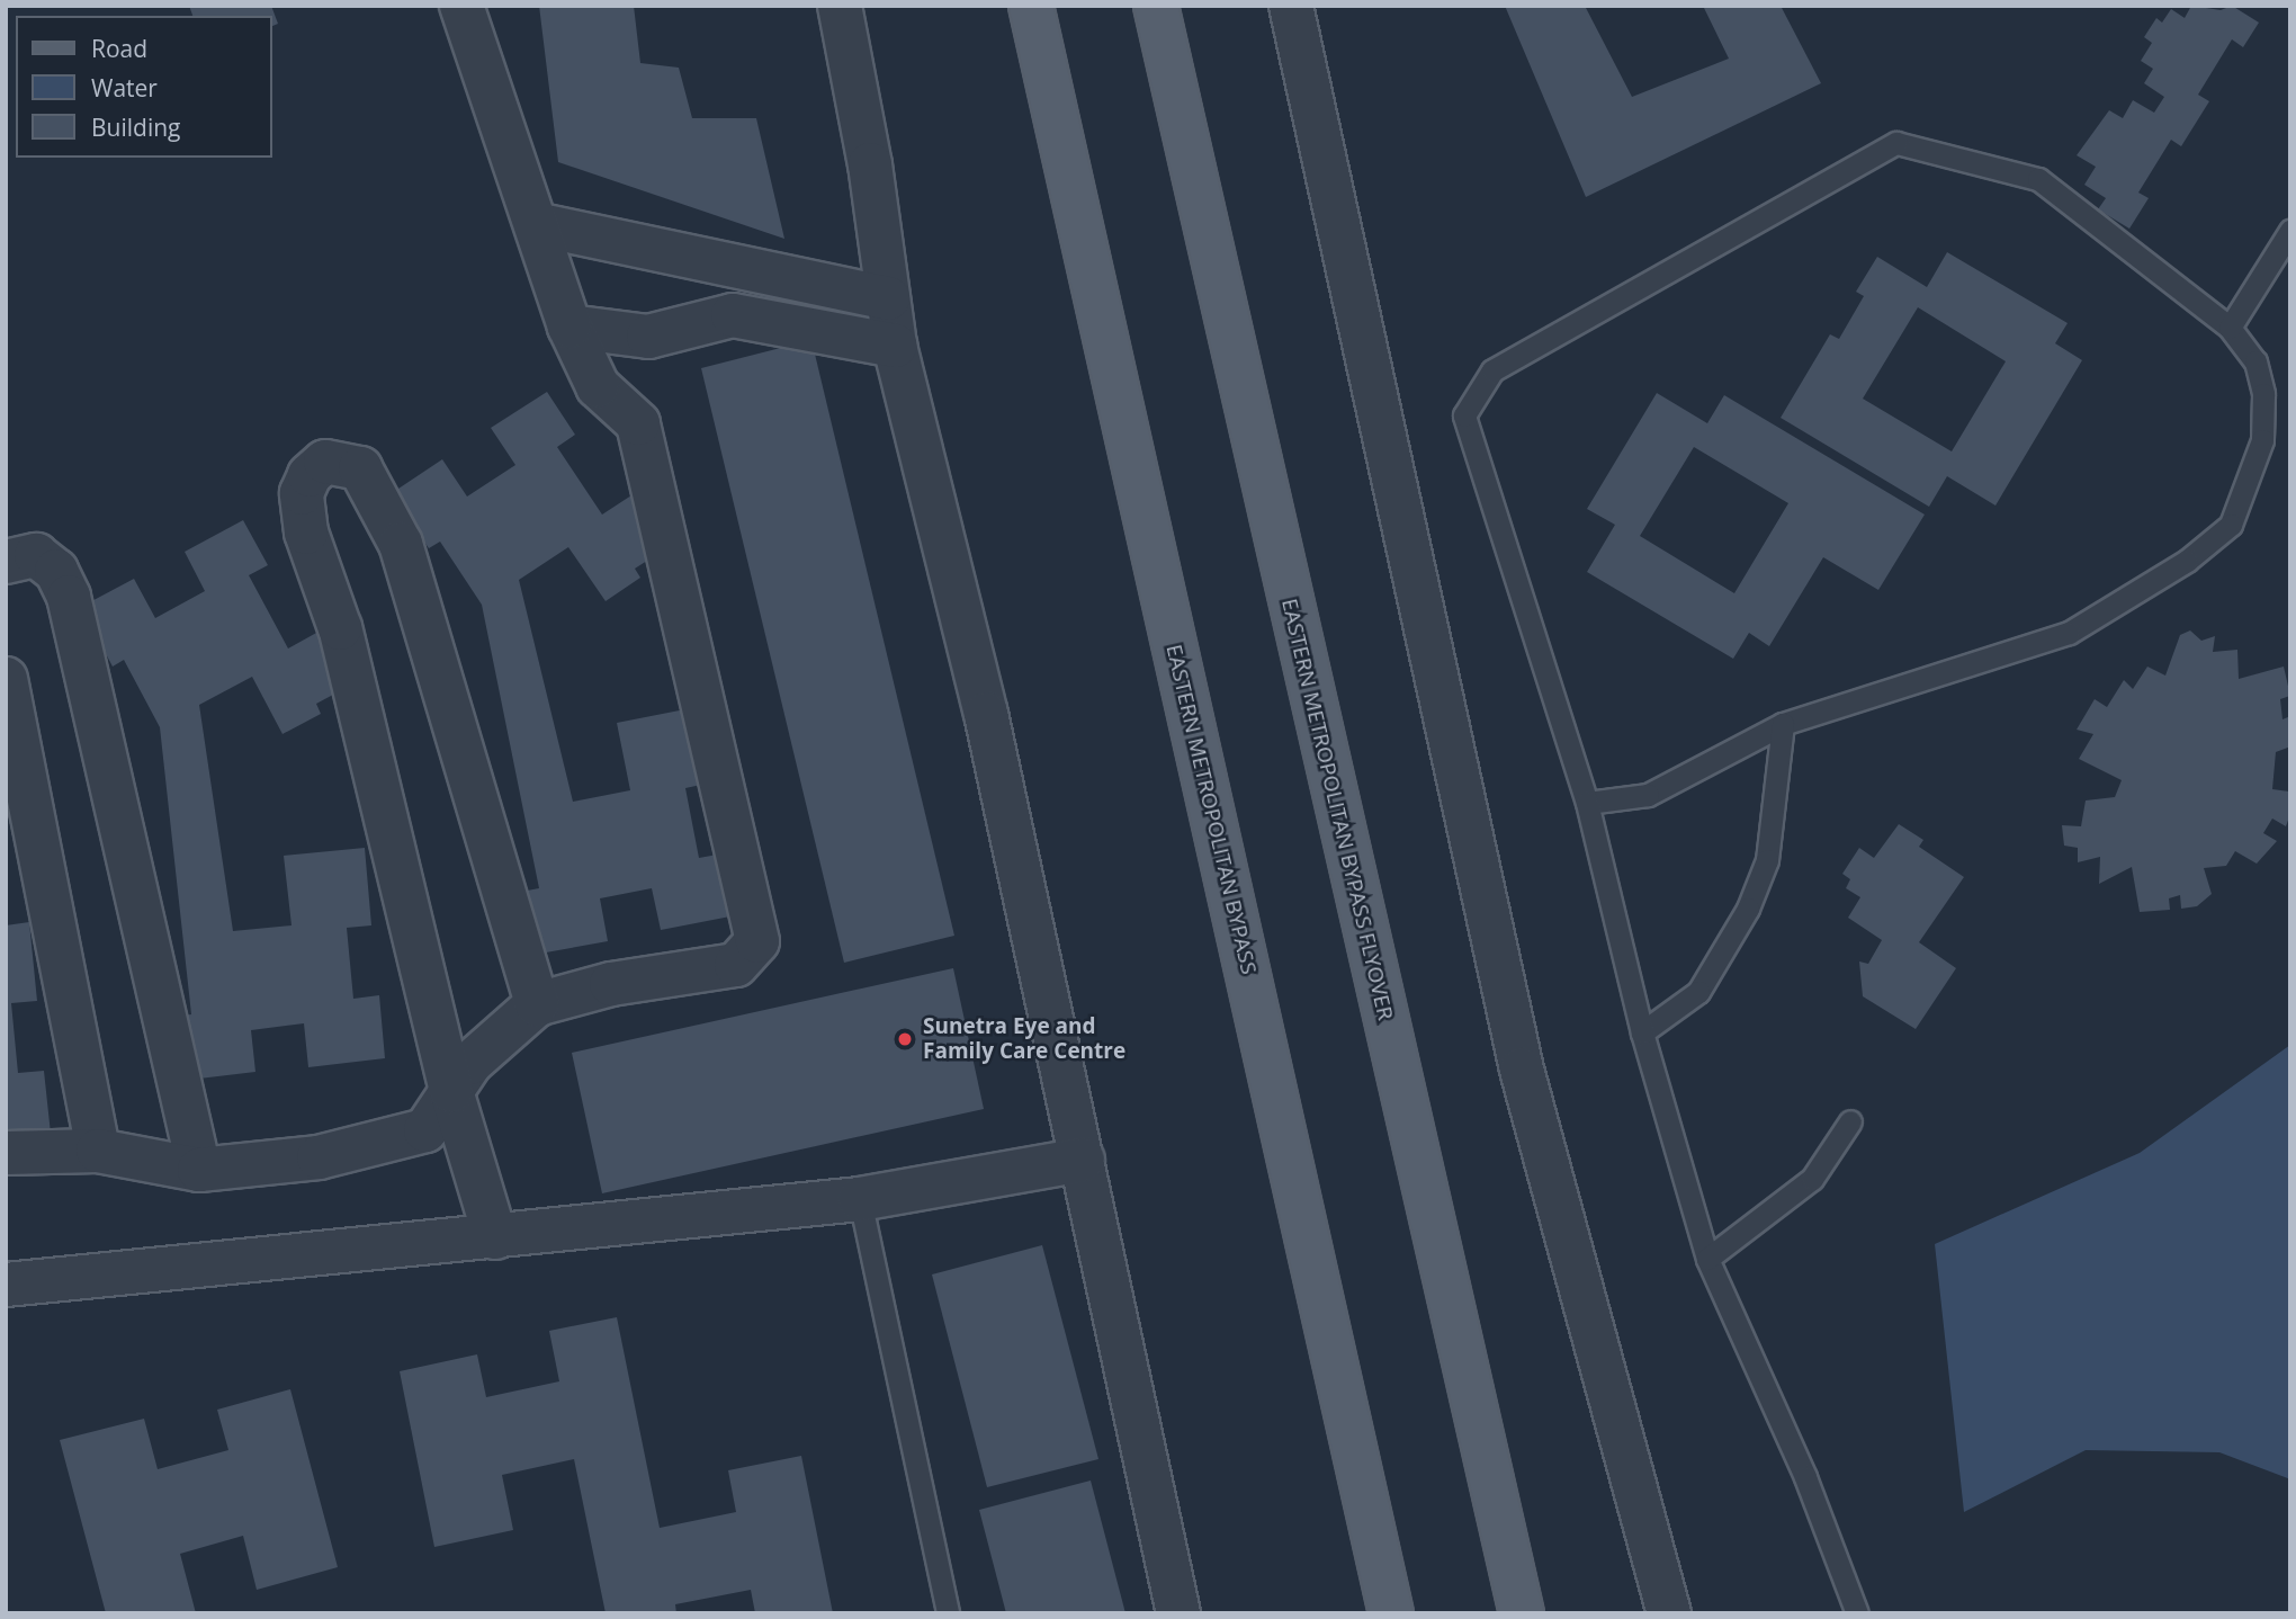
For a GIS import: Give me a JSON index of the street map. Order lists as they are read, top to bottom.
{
  "streets": {
    "main road": ["EASTERN METROPOLITAN BYPASS", "EASTERN METROPOLITAN BYPASS FLYOVER"]
  },
  "places": ["Sunetra Eye and Family Care Centre"],
  "legend": ["Road", "Water", "Building"]
}
